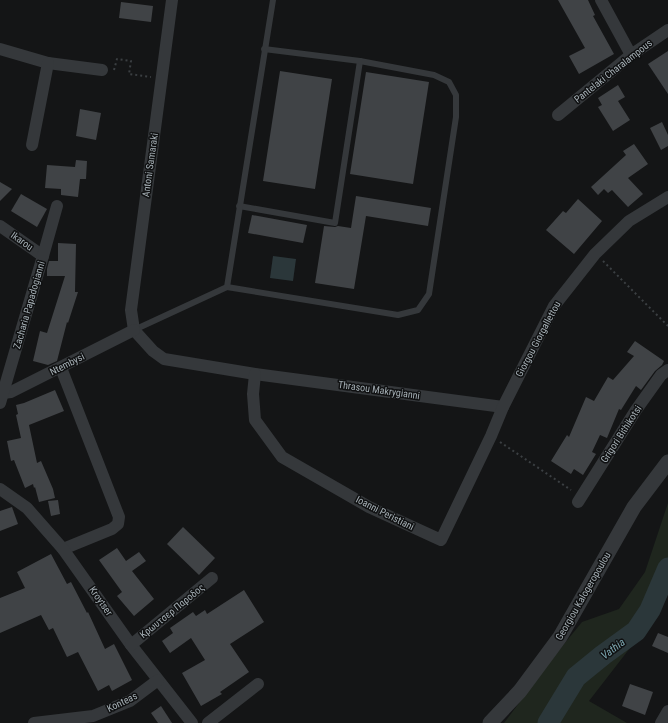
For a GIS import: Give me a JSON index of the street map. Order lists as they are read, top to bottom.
{
  "streets": {
    "street": [
      "Pantelaki Charalampous",
      "Antoni Samaraki",
      "Ikarou",
      "Zacharia Papadogianni",
      "Giorgou Giorgallettou",
      "Ntembysi",
      "Thrasou Makrygianni",
      "Grigori Bithikotsi",
      "Ioanni Peristiani",
      "Georgiou Kalogeropoulou",
      "Kroytser",
      "Κρωυτσερ Παροδος",
      "Konteas"
    ]
  },
  "crossings": [
    ["Antoni Samaraki", "Ntembysi"],
    ["Antoni Samaraki", "Thrasou Makrygianni"],
    ["Ikarou", "Zacharia Papadogianni"],
    ["Zacharia Papadogianni", "Ntembysi"],
    ["Giorgou Giorgallettou", "Thrasou Makrygianni"],
    ["Giorgou Giorgallettou", "Ioanni Peristiani"],
    ["Ntembysi", "Thrasou Makrygianni"],
    ["Thrasou Makrygianni", "Ioanni Peristiani"],
    ["Kroytser", "Κρωυτσερ Παροδος"],
    ["Kroytser", "Konteas"]
  ],
  "water": ["Vathia"]
}
